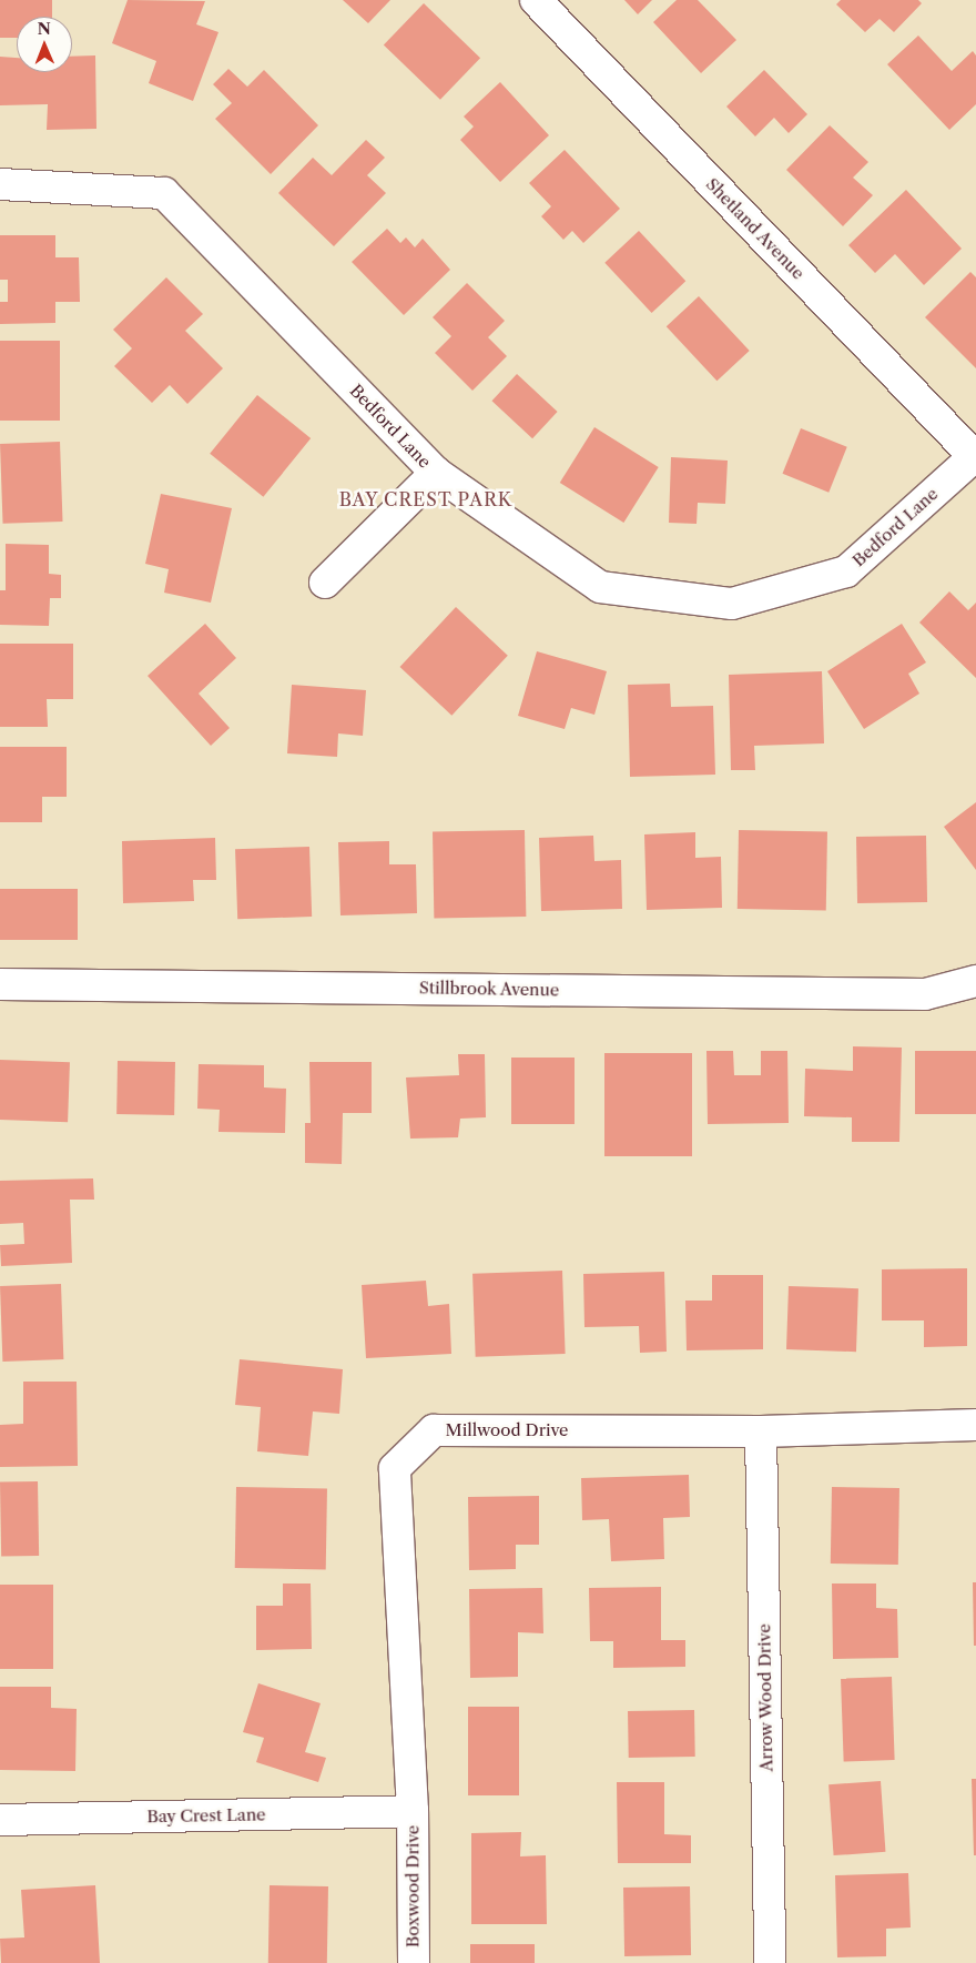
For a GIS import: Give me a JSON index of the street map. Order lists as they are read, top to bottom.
{
  "streets": {
    "street": [
      "Shetland Avenue",
      "Bedford Lane",
      "Stillbrook Avenue",
      "Millwood Drive",
      "Arrow Wood Drive",
      "Bay Crest Lane",
      "Boxwood Drive"
    ]
  },
  "crossings": [
    ["Shetland Avenue", "Bedford Lane"],
    ["Millwood Drive", "Arrow Wood Drive"],
    ["Millwood Drive", "Bay Crest Lane"],
    ["Millwood Drive", "Boxwood Drive"],
    ["Bay Crest Lane", "Boxwood Drive"]
  ],
  "districts": ["BAY CREST PARK"],
  "north": "top"
}
